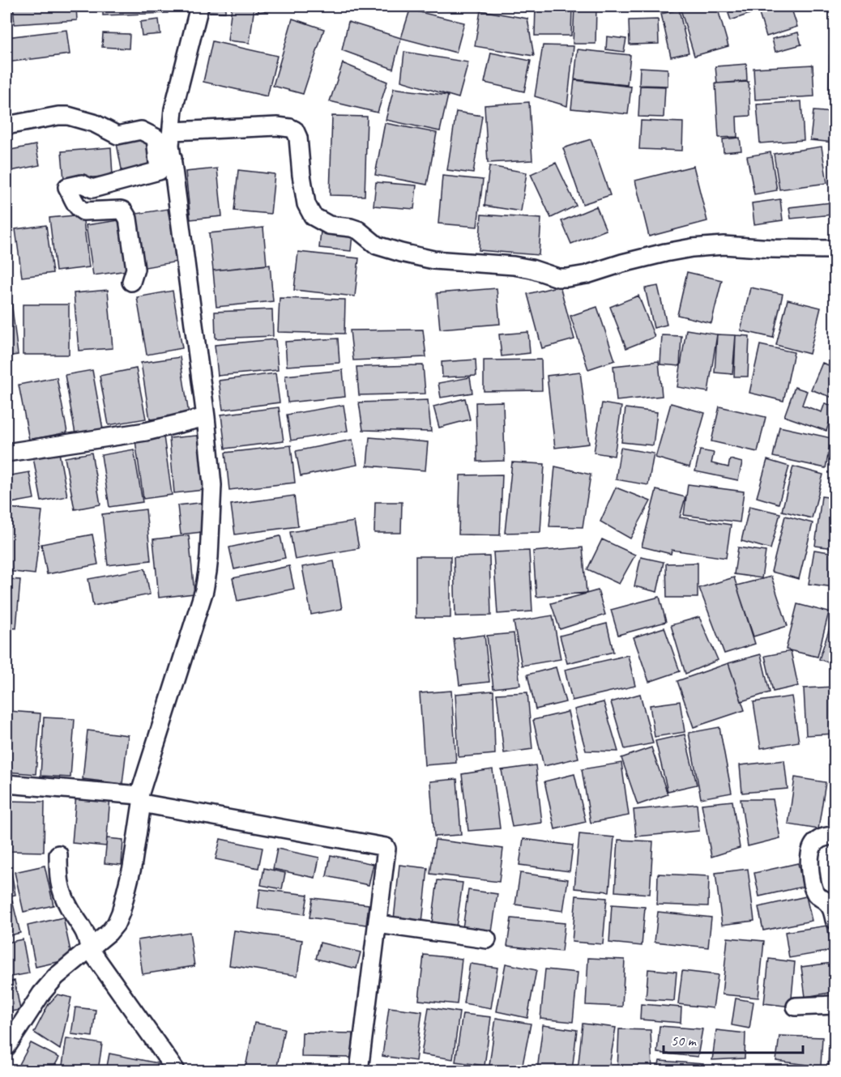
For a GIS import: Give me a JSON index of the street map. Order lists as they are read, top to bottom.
{
  "scale_bar": "50 m"
}
